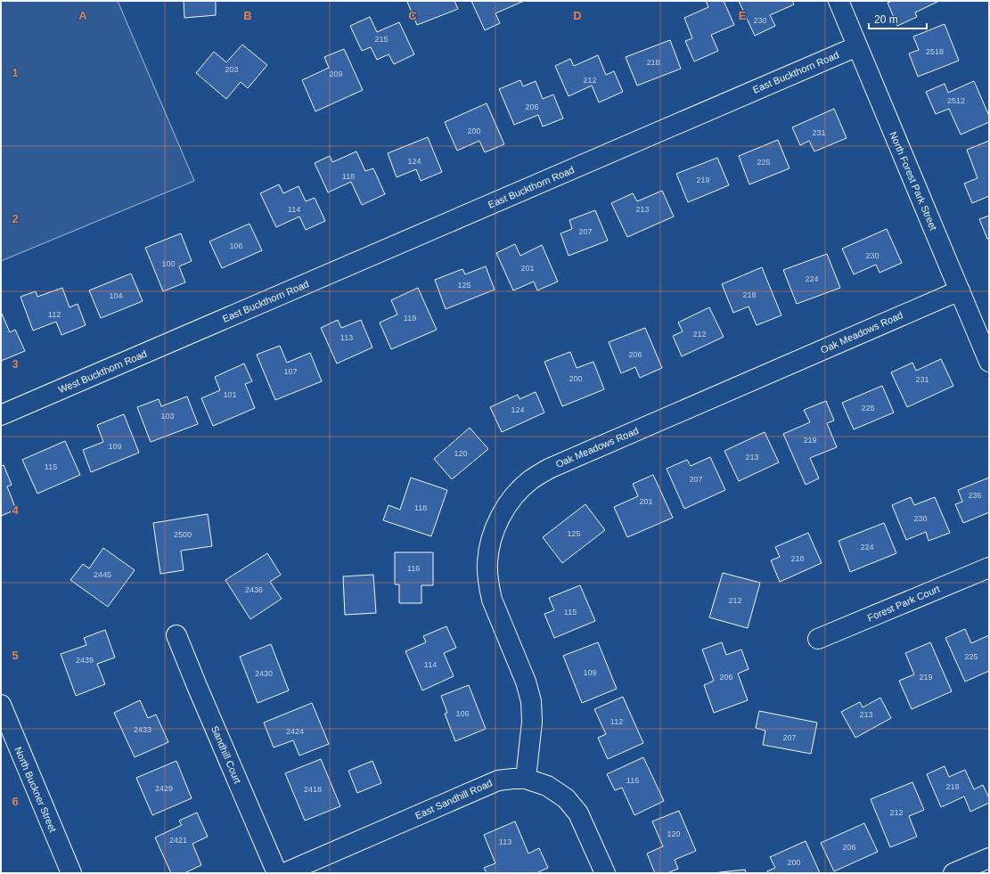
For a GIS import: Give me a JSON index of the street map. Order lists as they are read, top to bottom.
{
  "streets": {
    "street": [
      "East Buckthorn Road",
      "North Forest Park Street",
      "Oak Meadows Road",
      "West Buckthorn Road",
      "Forest Park Court",
      "Sandhill Court",
      "North Buckner Street",
      "East Sandhill Road"
    ]
  },
  "crossings": [
    ["East Buckthorn Road", "North Forest Park Street"],
    ["East Buckthorn Road", "West Buckthorn Road"],
    ["North Forest Park Street", "Oak Meadows Road"],
    ["Oak Meadows Road", "East Sandhill Road"]
  ],
  "house_numbers": [
    "230",
    "215",
    "2518",
    "218",
    "203",
    "209",
    "212",
    "2512",
    "206",
    "200",
    "231",
    "124",
    "225",
    "118",
    "219",
    "114",
    "213",
    "207",
    "106",
    "230",
    "100",
    "201",
    "224",
    "125",
    "218",
    "104",
    "112",
    "119",
    "212",
    "113",
    "206",
    "107",
    "200",
    "231",
    "101",
    "225",
    "124",
    "103",
    "219",
    "109",
    "120",
    "213",
    "115",
    "207",
    "236",
    "201",
    "118",
    "230",
    "125",
    "2500",
    "224",
    "218",
    "116",
    "2445",
    "2436",
    "212",
    "115",
    "225",
    "2439",
    "114",
    "109",
    "2430",
    "206",
    "219",
    "106",
    "213",
    "112",
    "2433",
    "2424",
    "207",
    "116",
    "218",
    "2429",
    "2418",
    "212",
    "120",
    "2421",
    "113",
    "206",
    "200"
  ],
  "scale_bar": "20 m",
  "grid": {
    "columns": [
      "A",
      "B",
      "C",
      "D",
      "E"
    ],
    "rows": [
      "1",
      "2",
      "3",
      "4",
      "5",
      "6"
    ]
  }
}
